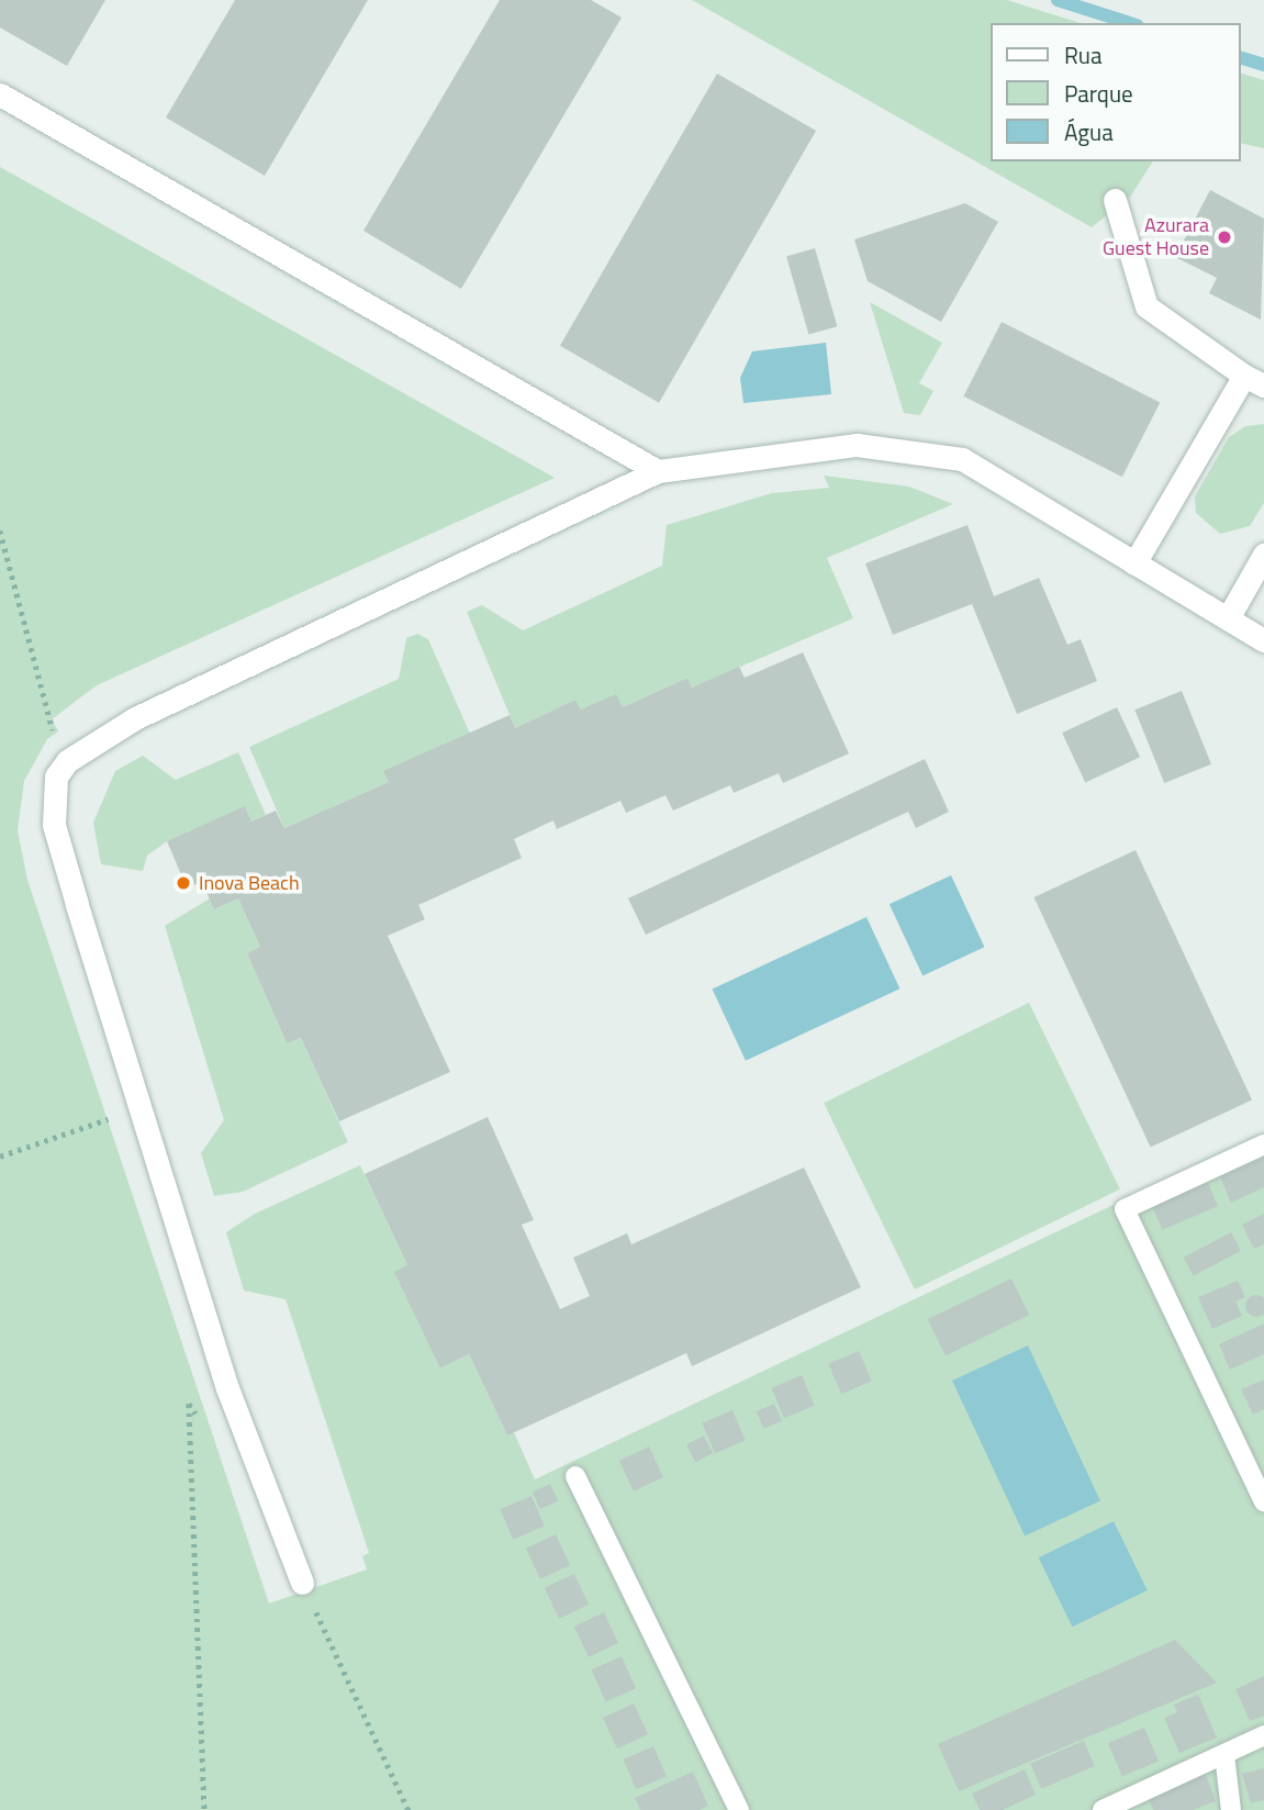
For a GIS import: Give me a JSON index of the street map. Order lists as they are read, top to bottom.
{
  "places": ["Azurara Guest House", "Inova Beach"],
  "legend": ["Rua", "Parque", "Água"]
}
